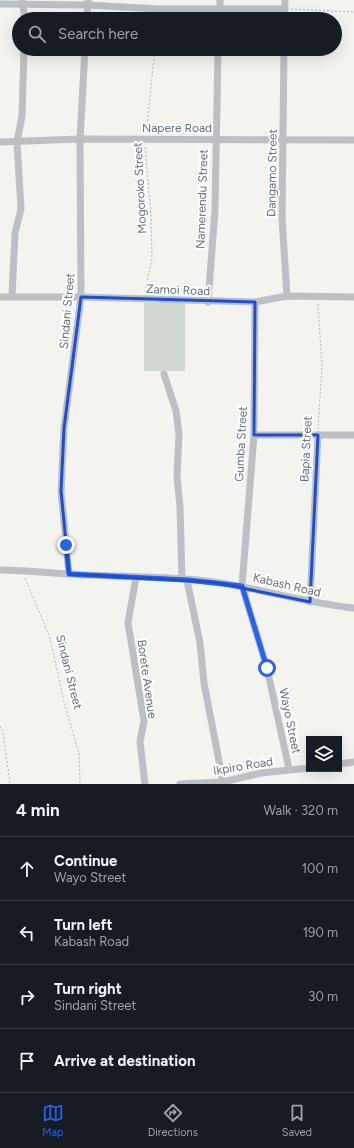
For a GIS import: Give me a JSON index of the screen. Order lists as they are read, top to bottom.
{
  "streets": {
    "street": [
      "Napere Road",
      "Dangamo Street",
      "Namerendu Street",
      "Zamoi Road",
      "Sindani Street",
      "Gumba Street",
      "Bapia Street",
      "Kabash Road",
      "Borete Avenue",
      "Wayo Street",
      "Ikpiro Road"
    ],
    "path": ["Mogoroko Street"]
  },
  "crossings": [
    ["Napere Road", "Dangamo Street"],
    ["Napere Road", "Mogoroko Street"],
    ["Napere Road", "Namerendu Street"],
    ["Napere Road", "Sindani Street"],
    ["Dangamo Street", "Zamoi Road"],
    ["Mogoroko Street", "Zamoi Road"],
    ["Namerendu Street", "Zamoi Road"],
    ["Zamoi Road", "Sindani Street"],
    ["Zamoi Road", "Gumba Street"],
    ["Zamoi Road", "Bapia Street"],
    ["Sindani Street", "Kabash Road"],
    ["Gumba Street", "Kabash Road"],
    ["Gumba Street", "Wayo Street"],
    ["Bapia Street", "Kabash Road"],
    ["Kabash Road", "Borete Avenue"],
    ["Kabash Road", "Wayo Street"],
    ["Wayo Street", "Ikpiro Road"]
  ],
  "page": {
    "search": "Search here",
    "heading": ["4 min", "Walk · 320 m"],
    "list": [
      ["Continue", "Wayo Street", "100 m"],
      ["Turn left", "Kabash Road", "190 m"],
      ["Turn right", "Sindani Street", "30 m"],
      "Arrive at destination"
    ],
    "nav": ["Map", "Directions", "Saved"]
  }
}
